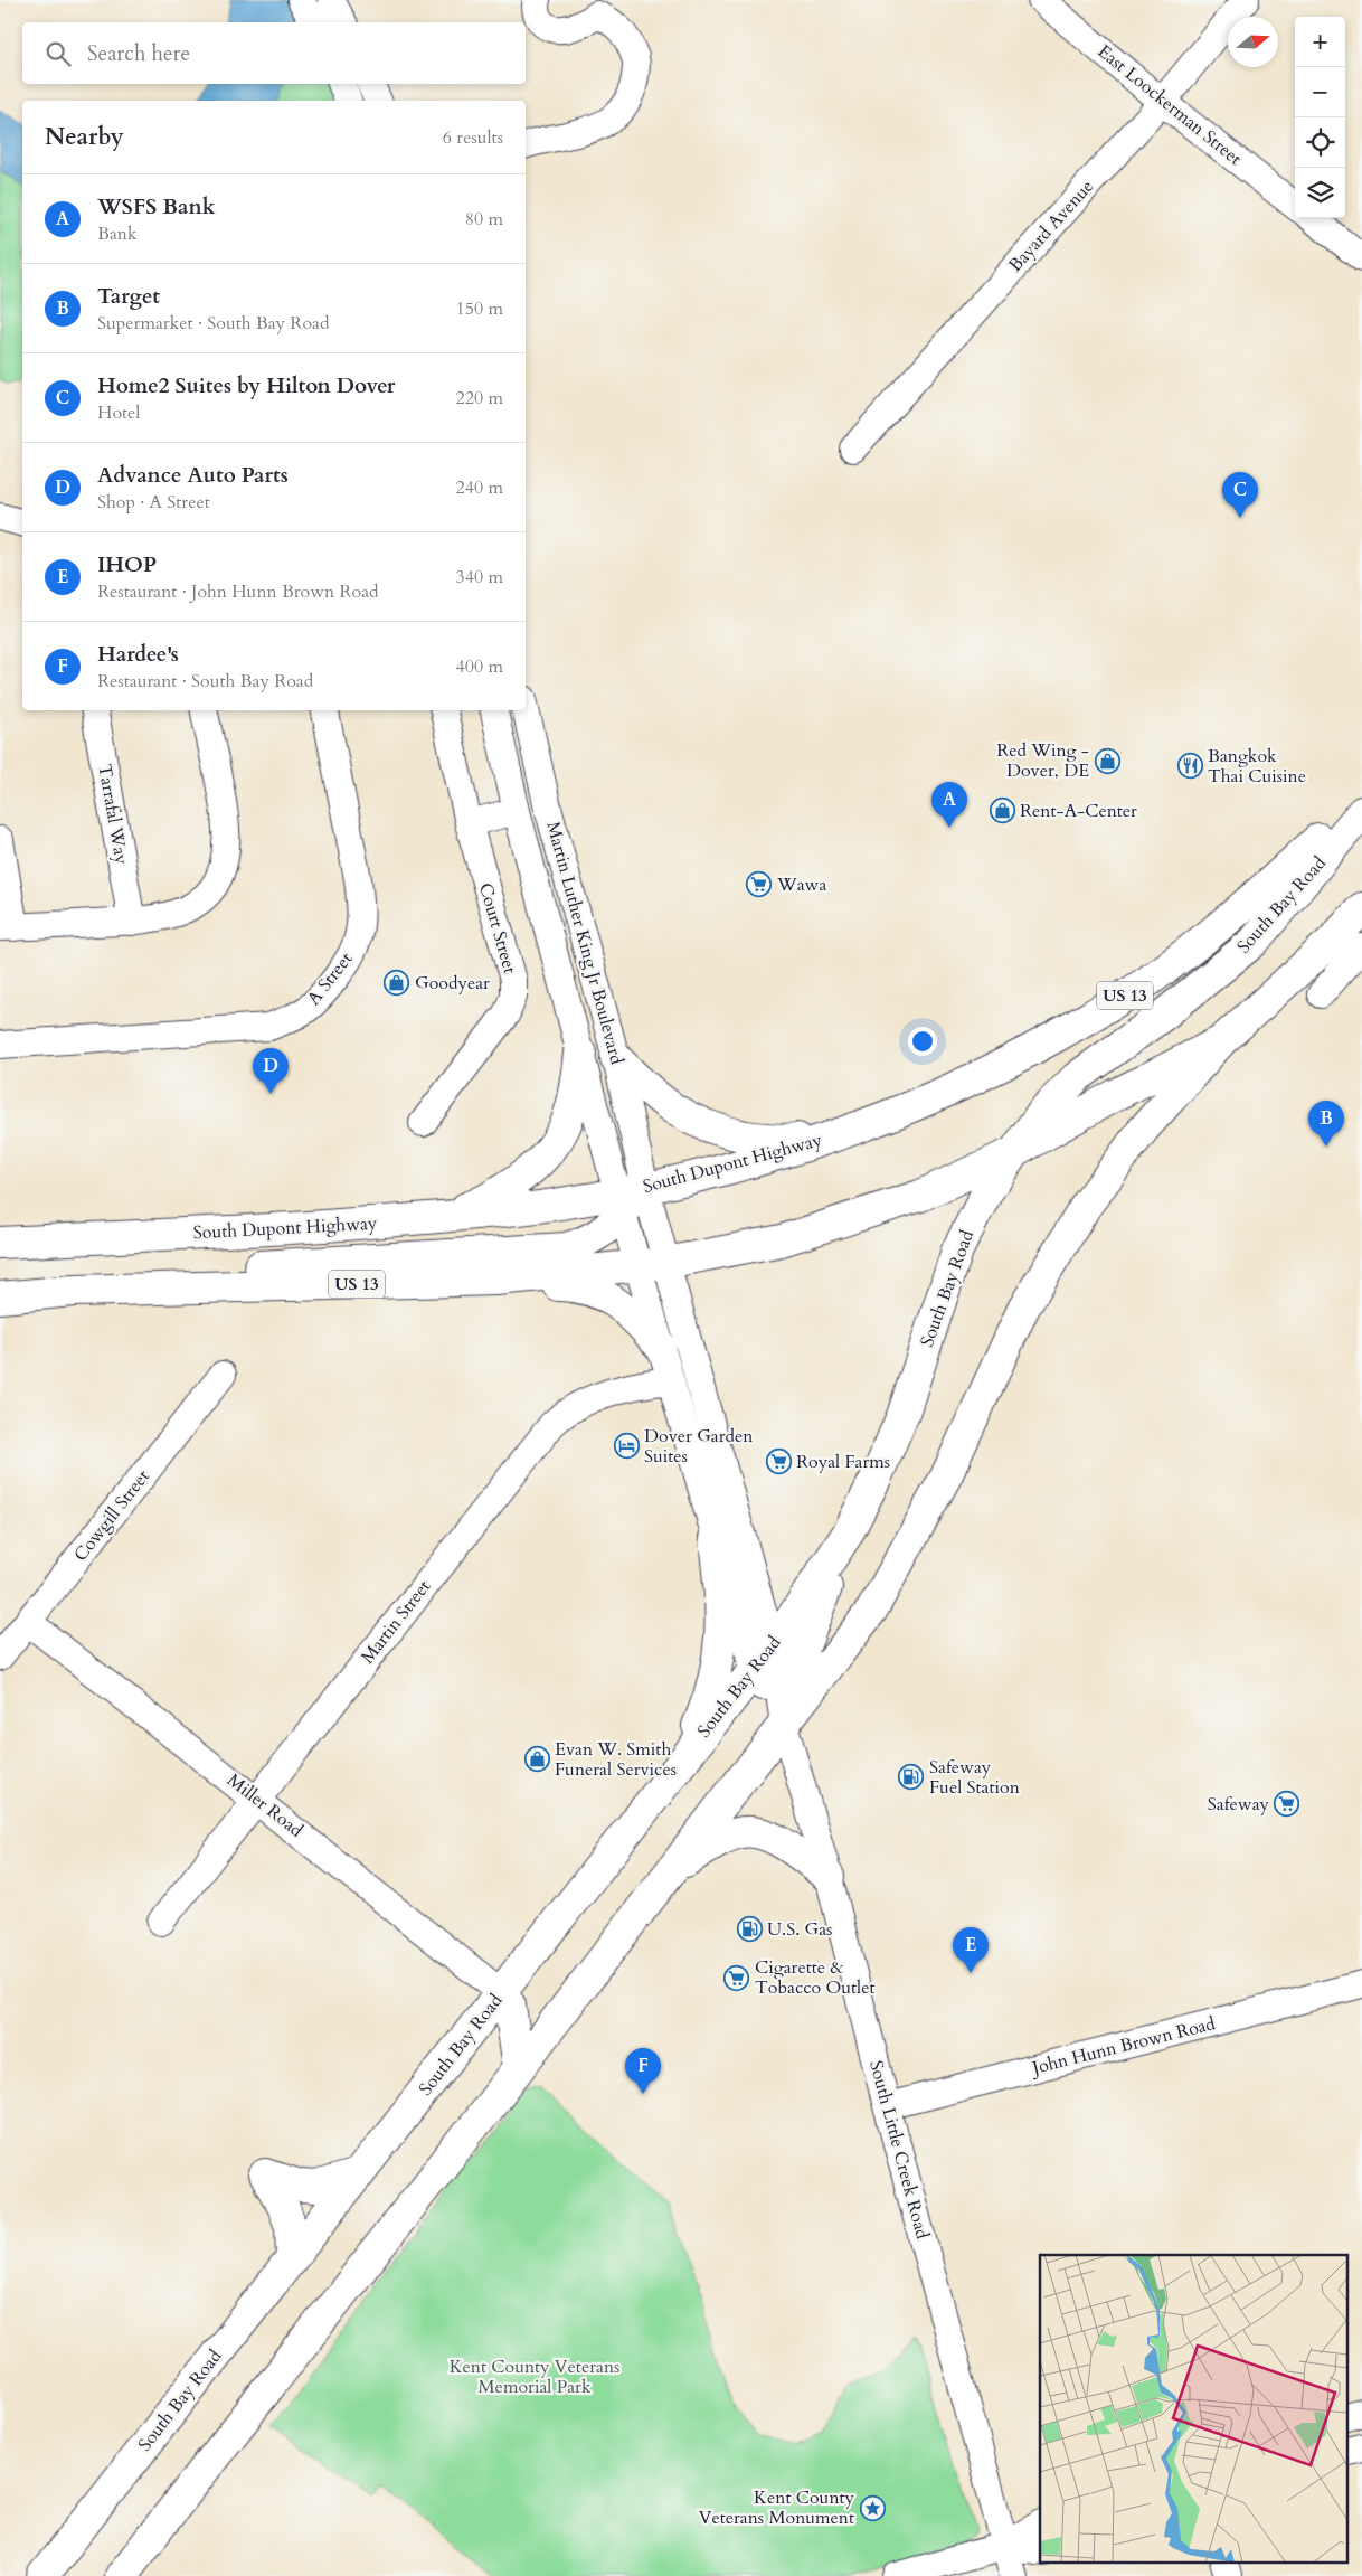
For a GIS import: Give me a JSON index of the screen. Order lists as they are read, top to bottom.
{
  "streets": {
    "highway": ["South Bay Road", "US 13", "South Dupont Highway"],
    "street": [
      "East Loockerman Street",
      "Bayard Avenue",
      "Tarrafal Way",
      "Court Street",
      "Martin Luther King Jr Boulevard",
      "A Street",
      "Cowgill Street",
      "Martin Street",
      "Miller Road",
      "John Hunn Brown Road",
      "South Little Creek Road"
    ]
  },
  "crossings": [
    ["East Loockerman Street", "Bayard Avenue"],
    ["South Bay Road", "US 13"],
    ["South Bay Road", "Miller Road"],
    ["South Bay Road", "South Little Creek Road"],
    ["Martin Luther King Jr Boulevard", "South Dupont Highway"],
    ["US 13", "South Little Creek Road"],
    ["Cowgill Street", "Miller Road"],
    ["Martin Street", "Miller Road"],
    ["Martin Street", "South Little Creek Road"],
    ["John Hunn Brown Road", "South Little Creek Road"]
  ],
  "parks": ["Kent County Veterans Memorial Park"],
  "places": {
    "shop": [
      "Red Wing - Dover, DE",
      "Rent-A-Center",
      "Goodyear",
      "Evan W. Smith Funeral Services"
    ],
    "restaurant": ["Bangkok Thai Cuisine"],
    "supermarket": [
      "Wawa",
      "Royal Farms",
      "Safeway",
      "Cigarette & Tobacco Outlet"
    ],
    "hotel": ["Dover Garden Suites"],
    "fuel station": ["Safeway Fuel Station", "U.S. Gas"],
    "place": ["Kent County Veterans Monument"]
  },
  "north": "right",
  "page": {
    "map_buttons": ["+", "−"],
    "search": "Search here",
    "heading": ["Nearby", "6 results"],
    "list": [
      {
        "mark": "A",
        "name": "WSFS Bank",
        "note": "Bank",
        "value": "80 m"
      },
      {
        "mark": "B",
        "name": "Target",
        "note": "Supermarket · South Bay Road",
        "value": "150 m"
      },
      {
        "mark": "C",
        "name": "Home2 Suites by Hilton Dover",
        "note": "Hotel",
        "value": "220 m"
      },
      {
        "mark": "D",
        "name": "Advance Auto Parts",
        "note": "Shop · A Street",
        "value": "240 m"
      },
      {
        "mark": "E",
        "name": "IHOP",
        "note": "Restaurant · John Hunn Brown Road",
        "value": "340 m"
      },
      {
        "mark": "F",
        "name": "Hardee's",
        "note": "Restaurant · South Bay Road",
        "value": "400 m"
      }
    ],
    "pins": [
      "C",
      "A",
      "D",
      "B",
      "E",
      "F"
    ]
  }
}
